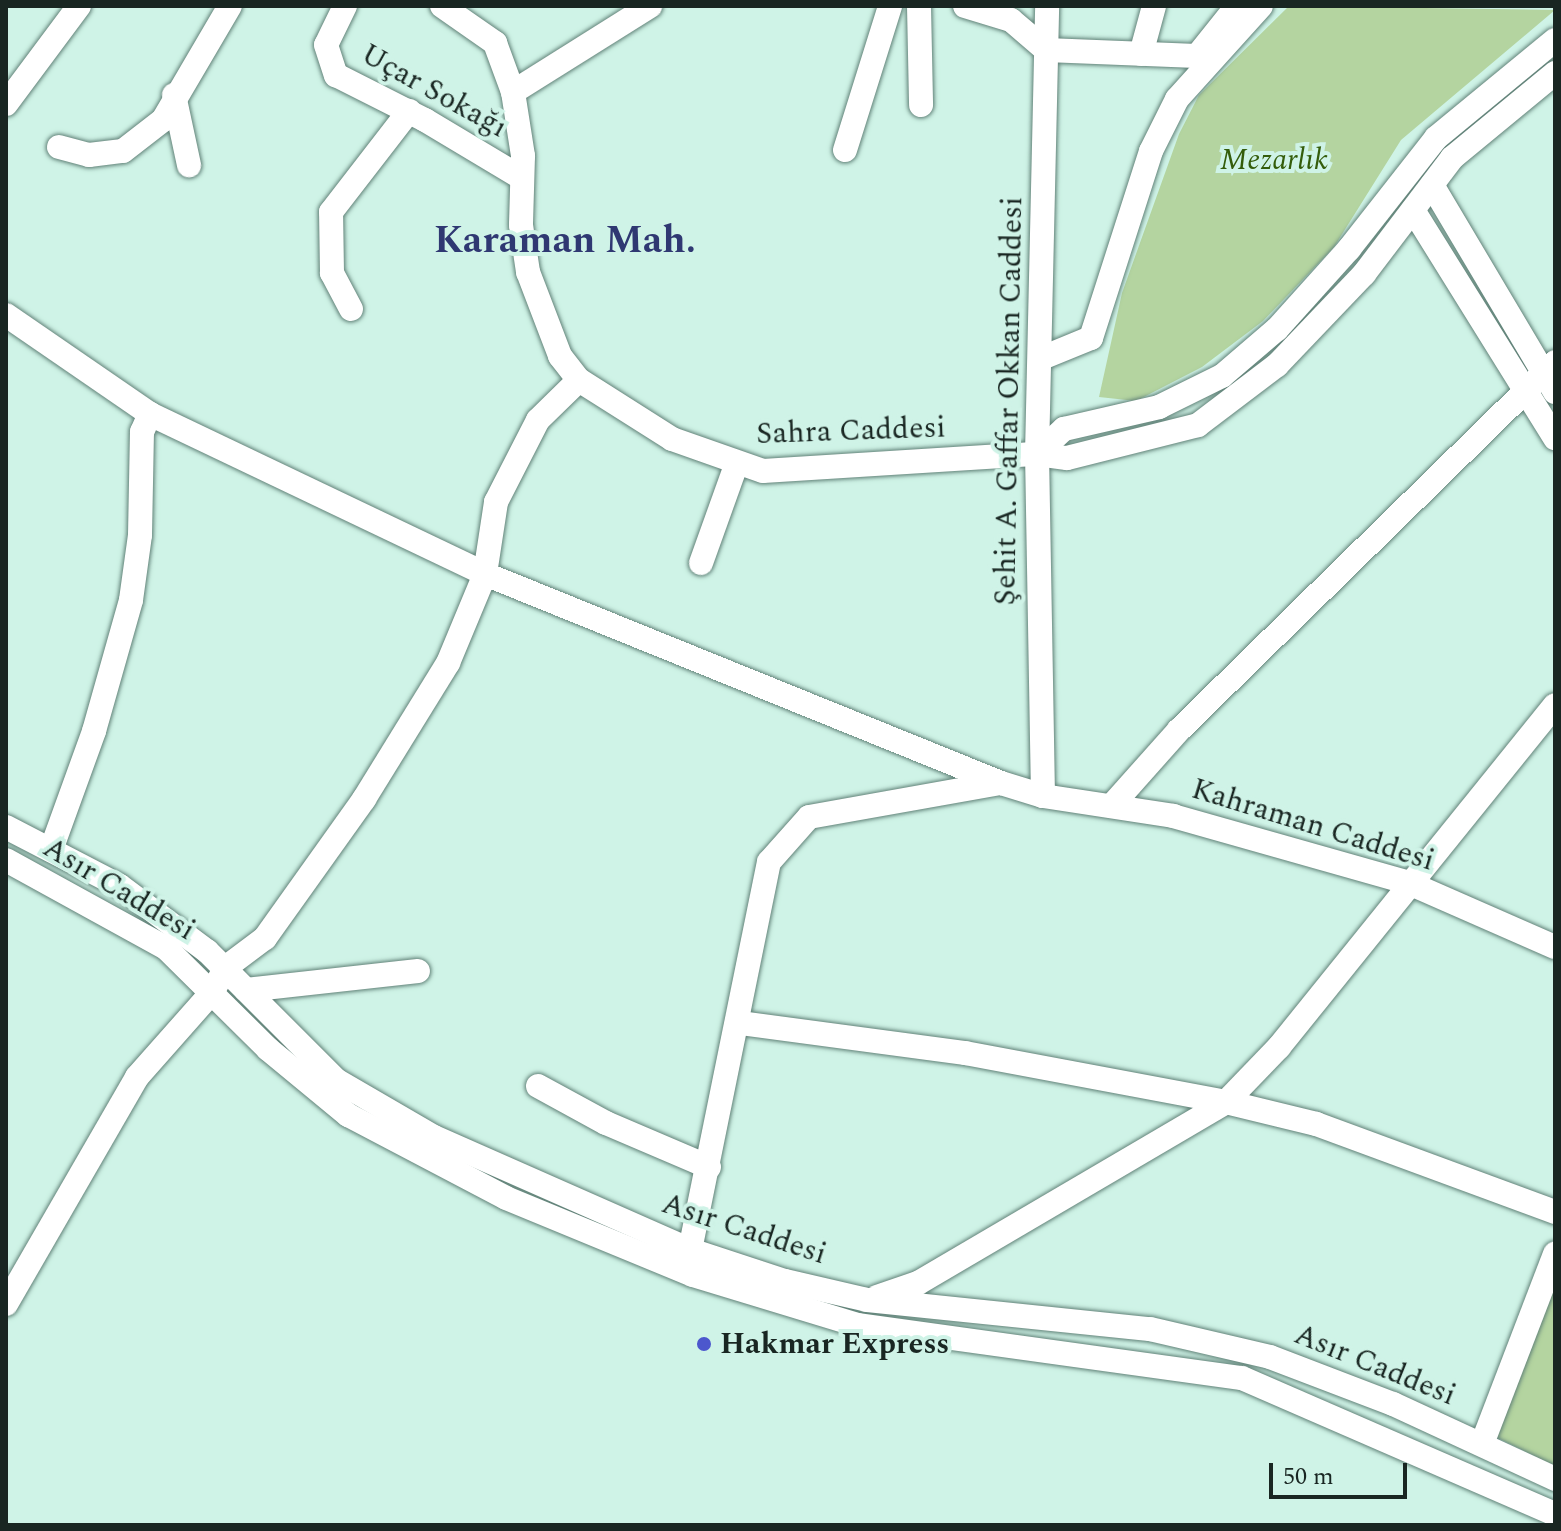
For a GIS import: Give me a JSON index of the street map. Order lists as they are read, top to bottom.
{
  "streets": {
    "street": [
      "Uçar Sokağı",
      "Şehit A. Gaffar Okkan Caddesi",
      "Sahra Caddesi",
      "Kahraman Caddesi",
      "Asır Caddesi"
    ]
  },
  "crossings": [
    ["Uçar Sokağı", "Sahra Caddesi"],
    ["Şehit A. Gaffar Okkan Caddesi", "Sahra Caddesi"],
    ["Şehit A. Gaffar Okkan Caddesi", "Kahraman Caddesi"]
  ],
  "districts": ["Karaman Mah."],
  "parks": ["Mezarlık"],
  "places": ["Hakmar Express"],
  "scale_bar": "50 m"
}
